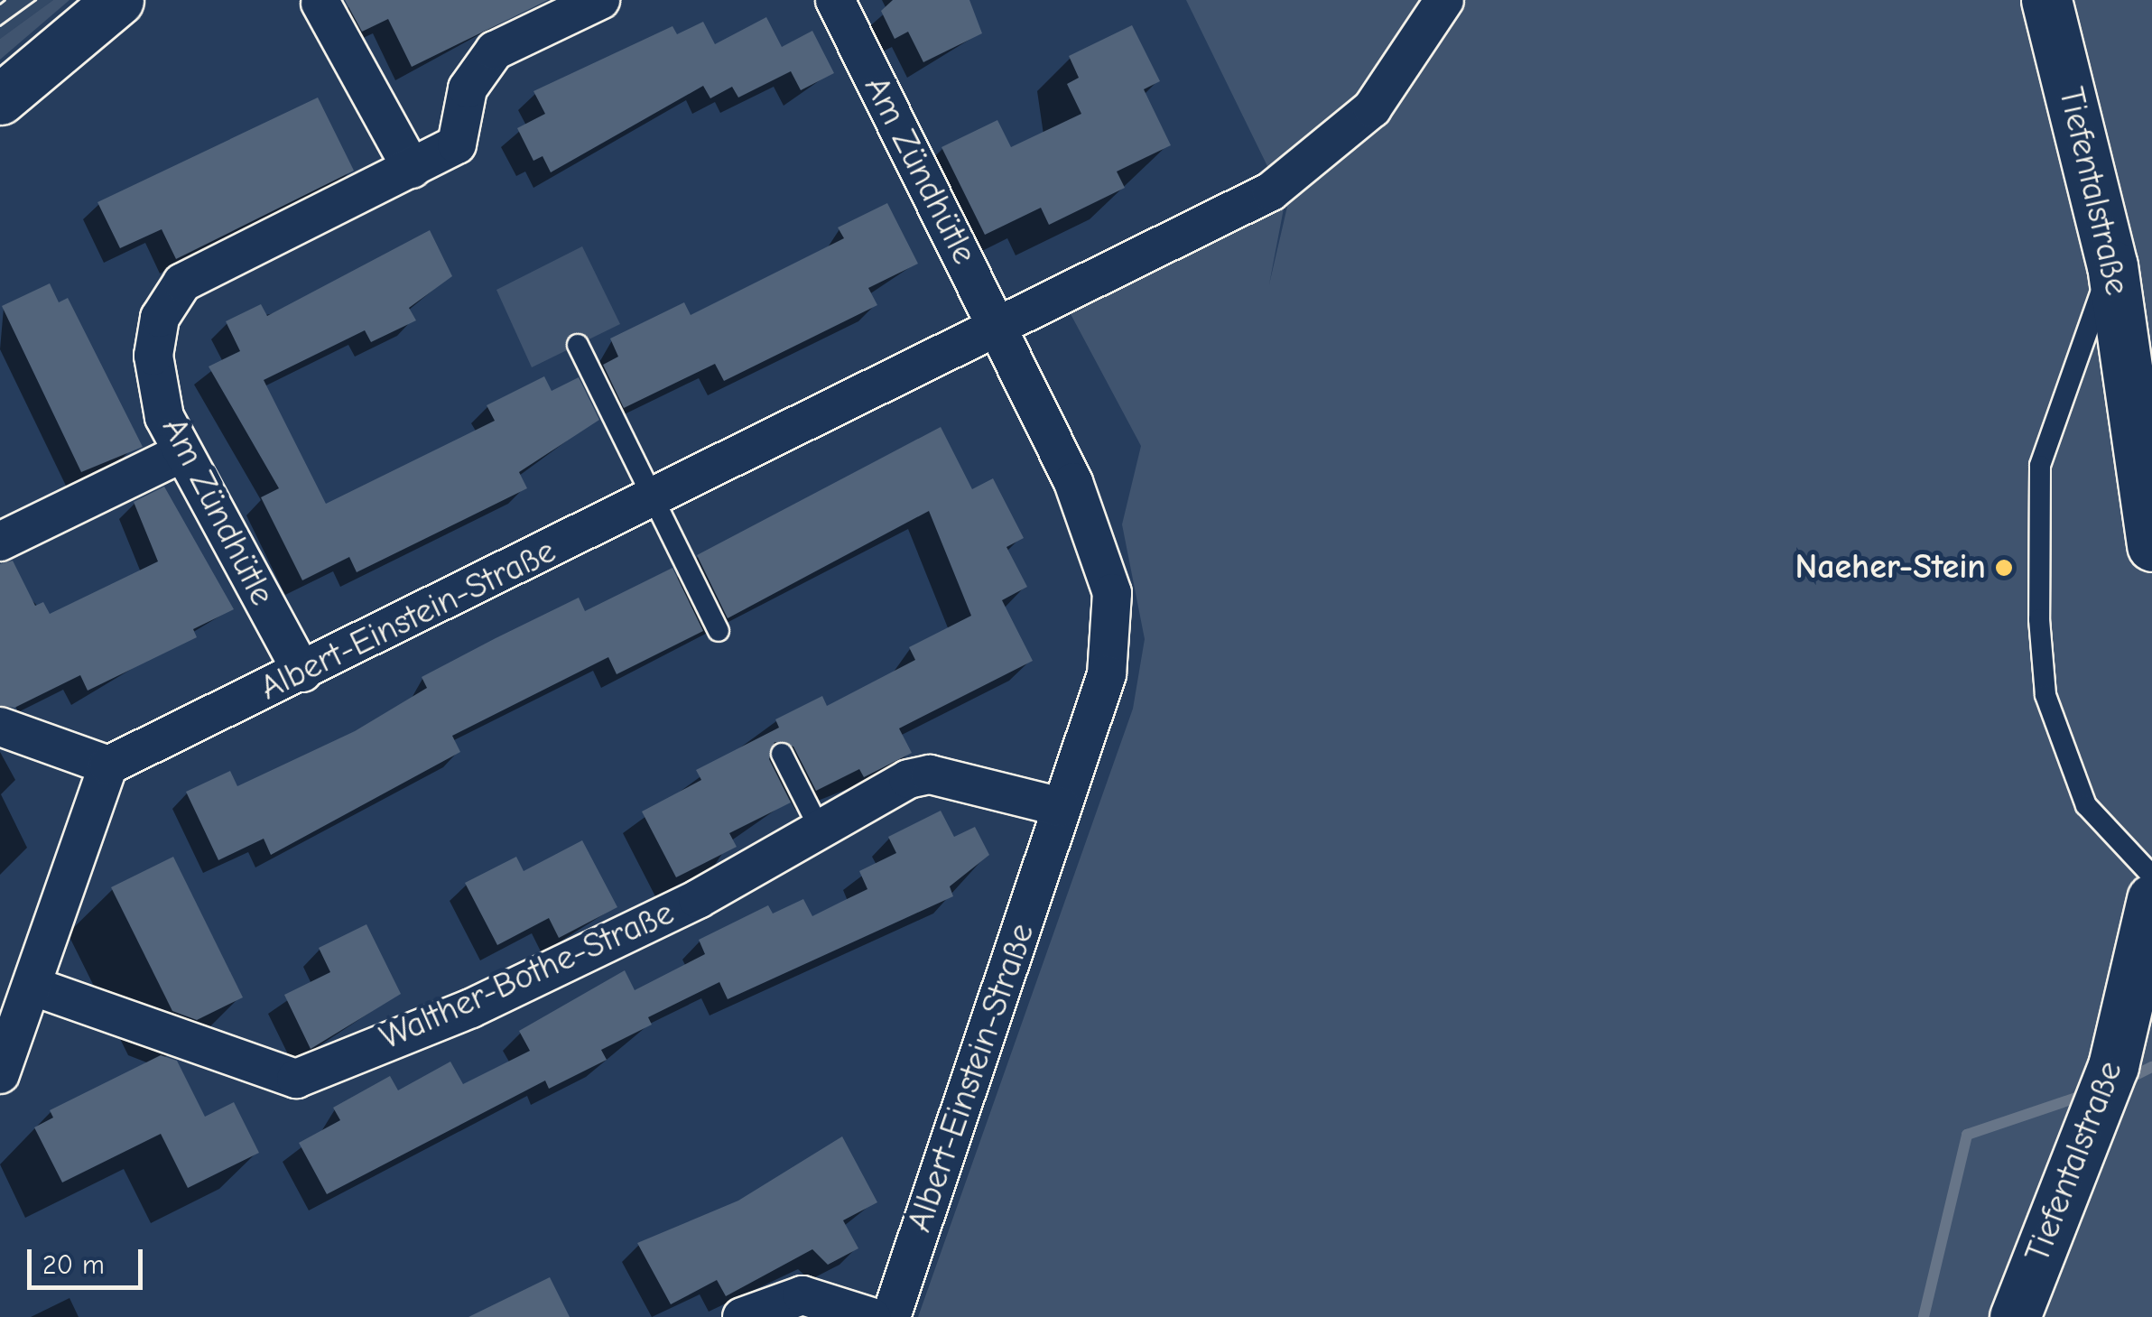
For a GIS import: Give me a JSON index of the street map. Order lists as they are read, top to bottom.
{
  "streets": {
    "street": [
      "Am Zündhütle",
      "Tiefentalstraße",
      "Albert-Einstein-Straße",
      "Walther-Bothe-Straße"
    ]
  },
  "crossings": [
    ["Am Zündhütle", "Albert-Einstein-Straße"],
    ["Albert-Einstein-Straße", "Walther-Bothe-Straße"]
  ],
  "places": ["Naeher-Stein"],
  "scale_bar": "20 m"
}
